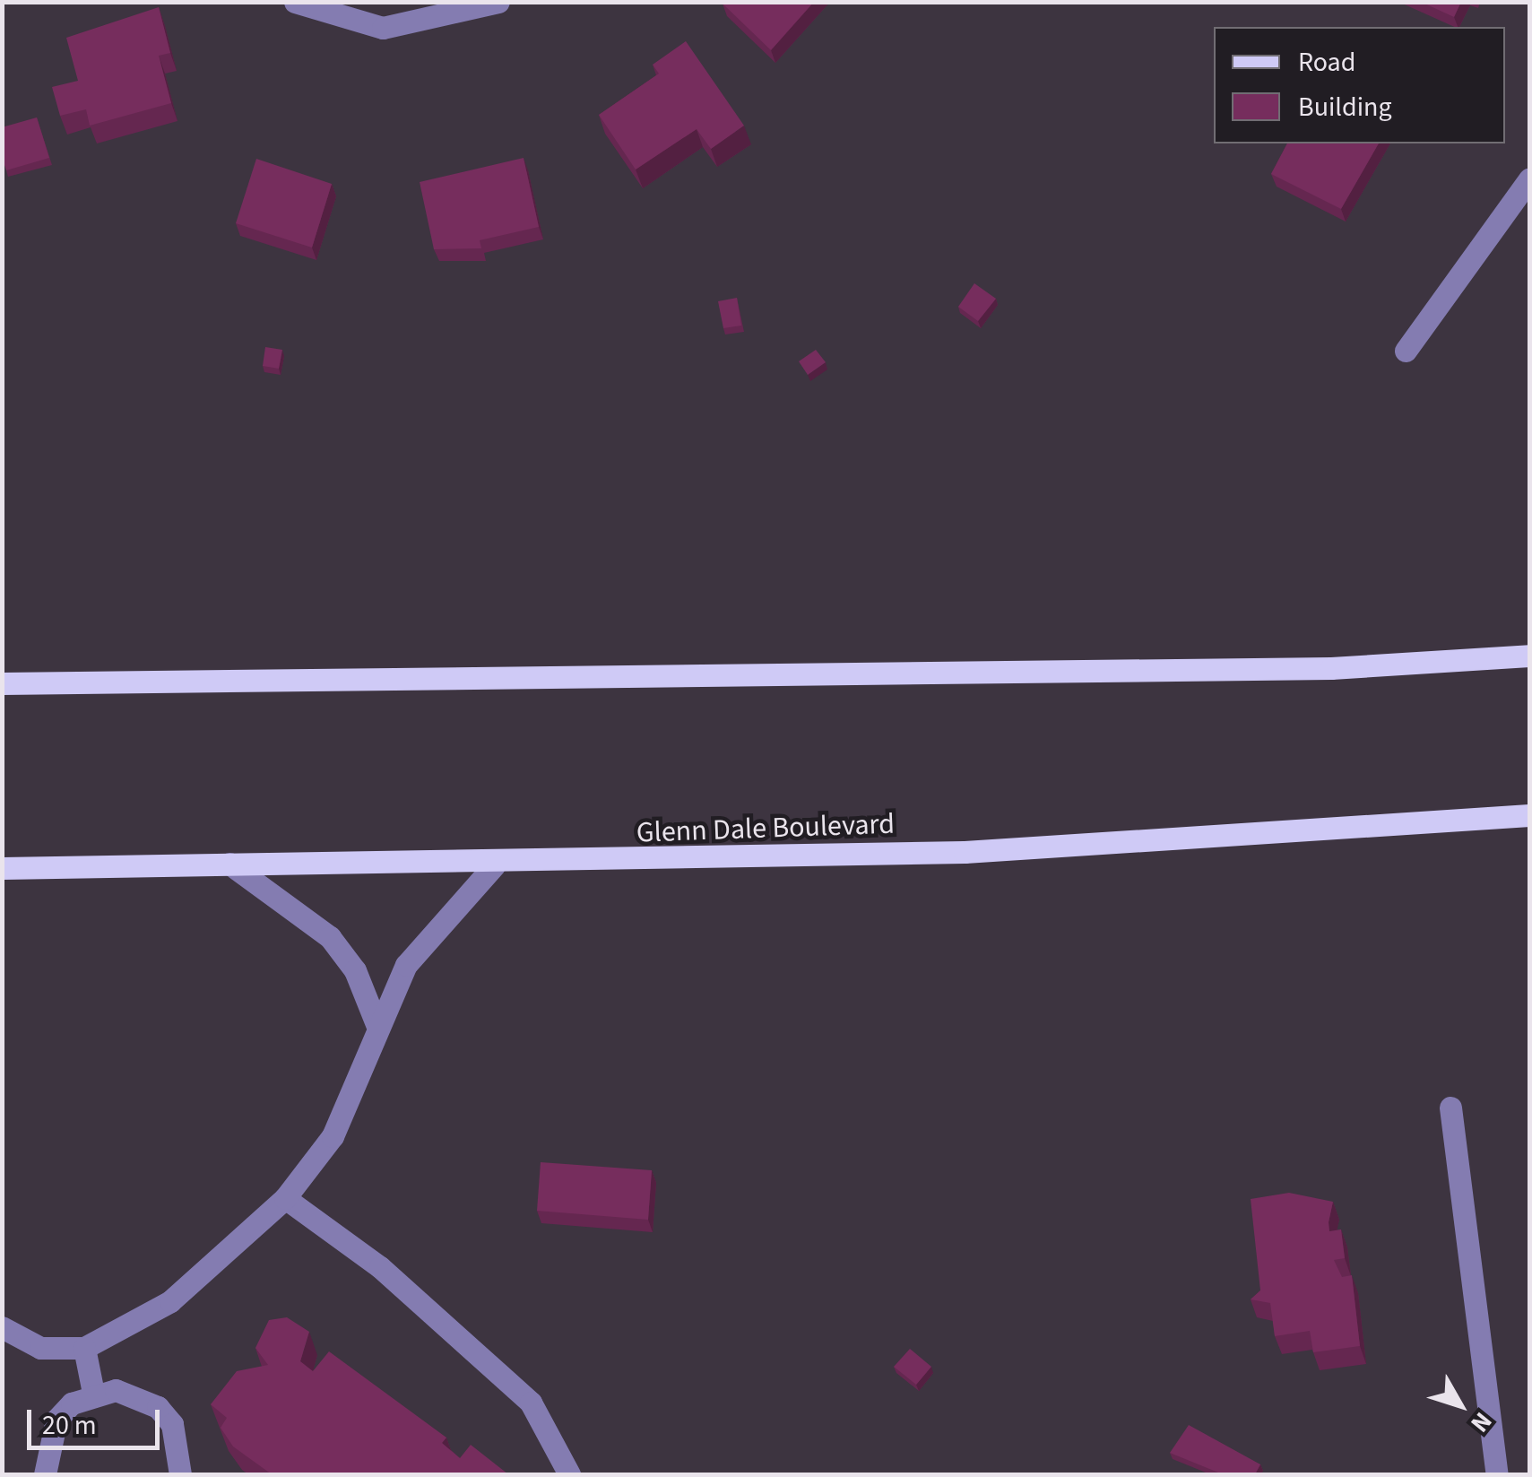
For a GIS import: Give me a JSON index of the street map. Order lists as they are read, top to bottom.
{
  "streets": {
    "main road": ["Glenn Dale Boulevard"]
  },
  "legend": ["Road", "Building"],
  "scale_bar": "20 m",
  "north": "bottom right"
}
